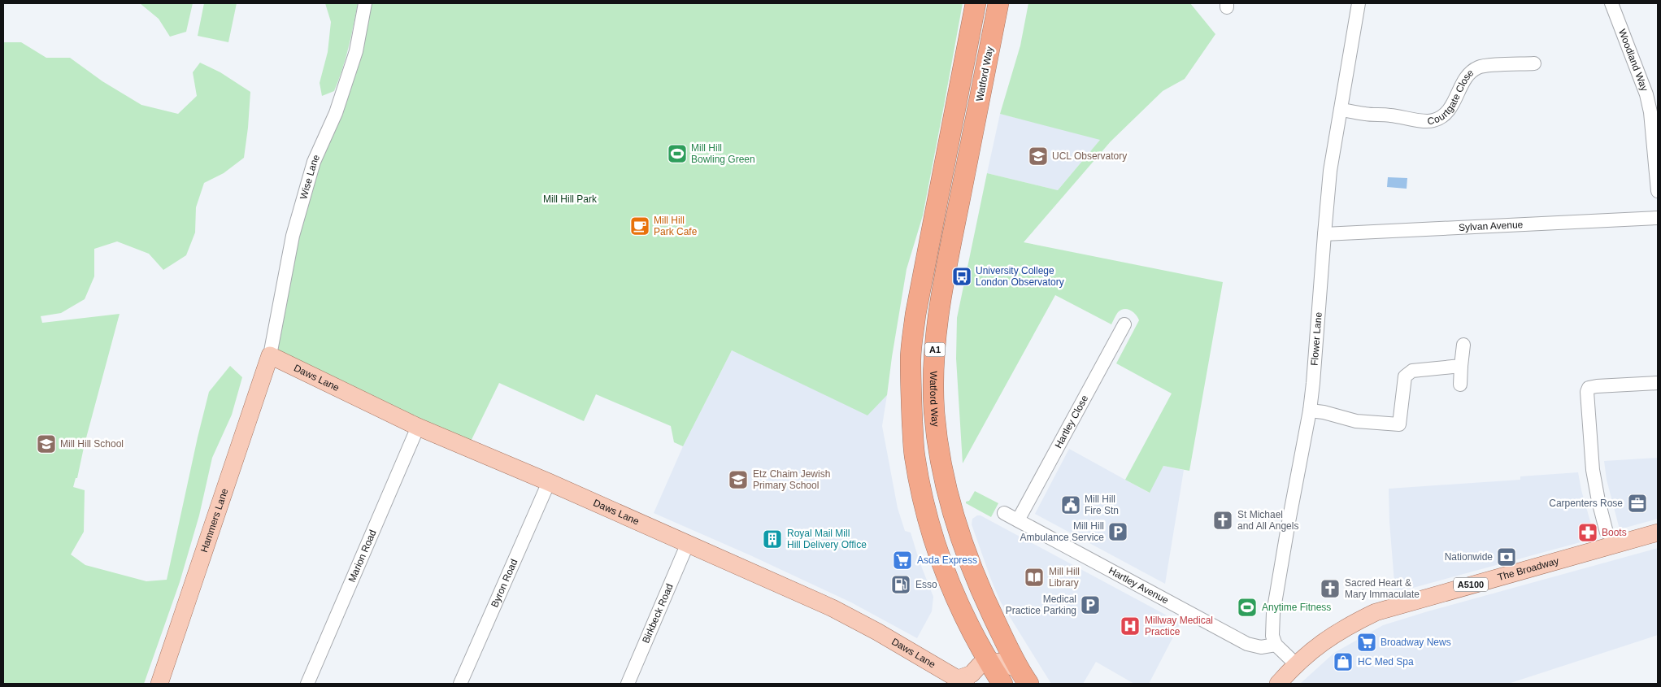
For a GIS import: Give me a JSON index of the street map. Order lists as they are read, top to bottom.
{
  "streets": {
    "highway": ["Watford Way", "A1"],
    "main road": [
      "Daws Lane",
      "Hammers Lane",
      "The Broadway",
      "A5100"
    ],
    "street": [
      "Woodland Way",
      "Courtgate Close",
      "Wise Lane",
      "Sylvan Avenue",
      "Flower Lane",
      "Hartley Close",
      "Marion Road",
      "Byron Road",
      "Hartley Avenue",
      "Birkbeck Road"
    ]
  },
  "crossings": [
    ["Courtgate Close", "Flower Lane"],
    ["Wise Lane", "Daws Lane"],
    ["Wise Lane", "Hammers Lane"],
    ["Sylvan Avenue", "Flower Lane"],
    ["Flower Lane", "Hartley Avenue"],
    ["A1", "Daws Lane"],
    ["Daws Lane", "Hammers Lane"],
    ["Daws Lane", "Marion Road"],
    ["Daws Lane", "Byron Road"],
    ["Daws Lane", "Birkbeck Road"],
    ["Hartley Close", "Hartley Avenue"]
  ],
  "parks": ["Mill Hill Park"],
  "places": {
    "sports": ["Mill Hill Bowling Green", "Anytime Fitness"],
    "school or university": ["UCL Observatory", "Mill Hill School", "Etz Chaim Jewish Primary School"],
    "cafe": ["Mill Hill Park Cafe"],
    "bus stop": ["University College London Observatory"],
    "office": ["Carpenters Rose"],
    "public building": ["Mill Hill Fire Stn"],
    "church": ["St Michael and All Angels", "Sacred Heart & Mary Immaculate"],
    "parking": ["Mill Hill Ambulance Service", "Medical Practice Parking"],
    "pharmacy": ["Boots"],
    "building": ["Royal Mail Mill Hill Delivery Office"],
    "bank": ["Nationwide"],
    "supermarket": ["Asda Express", "Broadway News"],
    "library": ["Mill Hill Library"],
    "fuel station": ["Esso"],
    "hospital": ["Millway Medical Practice"],
    "shop": ["HC Med Spa"]
  }
}
